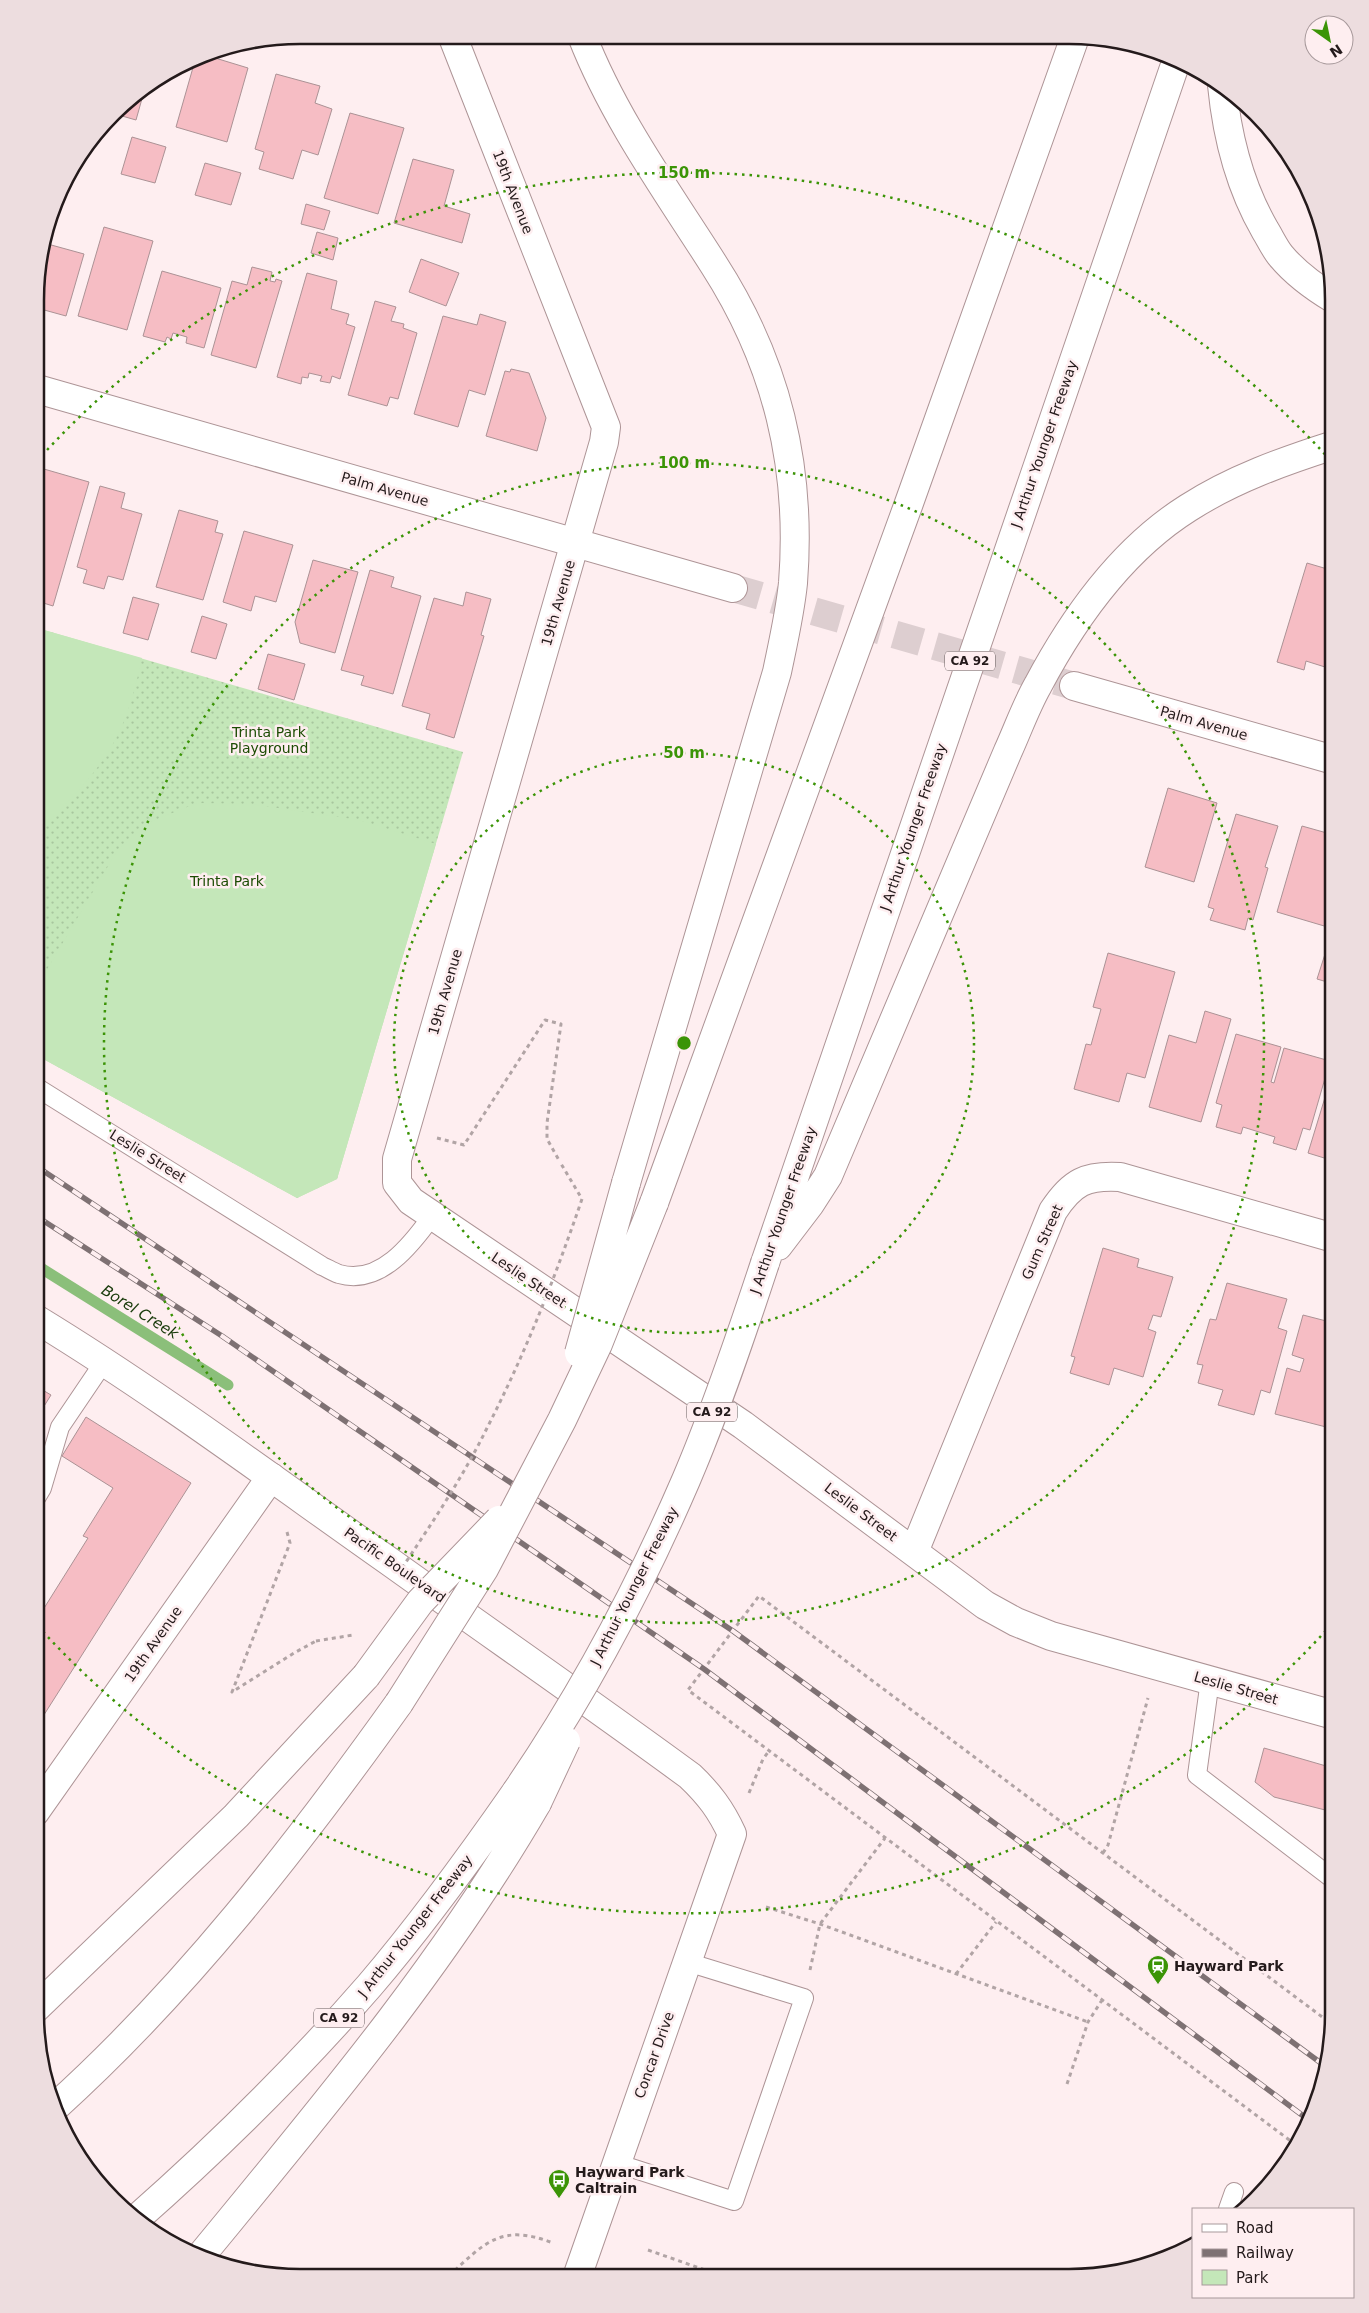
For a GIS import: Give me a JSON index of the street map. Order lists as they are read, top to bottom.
{
  "streets": {
    "main road": [
      "19th Avenue",
      "J Arthur Younger Freeway",
      "Palm Avenue",
      "CA 92",
      "Leslie Street",
      "Gum Street",
      "Pacific Boulevard",
      "Concar Drive"
    ]
  },
  "crossings": [
    ["19th Avenue", "Palm Avenue"],
    ["19th Avenue", "Leslie Street"],
    ["19th Avenue", "Pacific Boulevard"],
    ["Leslie Street", "Gum Street"],
    ["Pacific Boulevard", "Concar Drive"]
  ],
  "water": ["Borel Creek"],
  "parks": ["Trinta Park Playground", "Trinta Park"],
  "places": {
    "station": ["Hayward Park"],
    "bus stop": ["Hayward Park Caltrain"]
  },
  "legend": ["Road", "Railway", "Park"],
  "north": "bottom right",
  "rings": ["150 m", "100 m", "50 m"]
}
